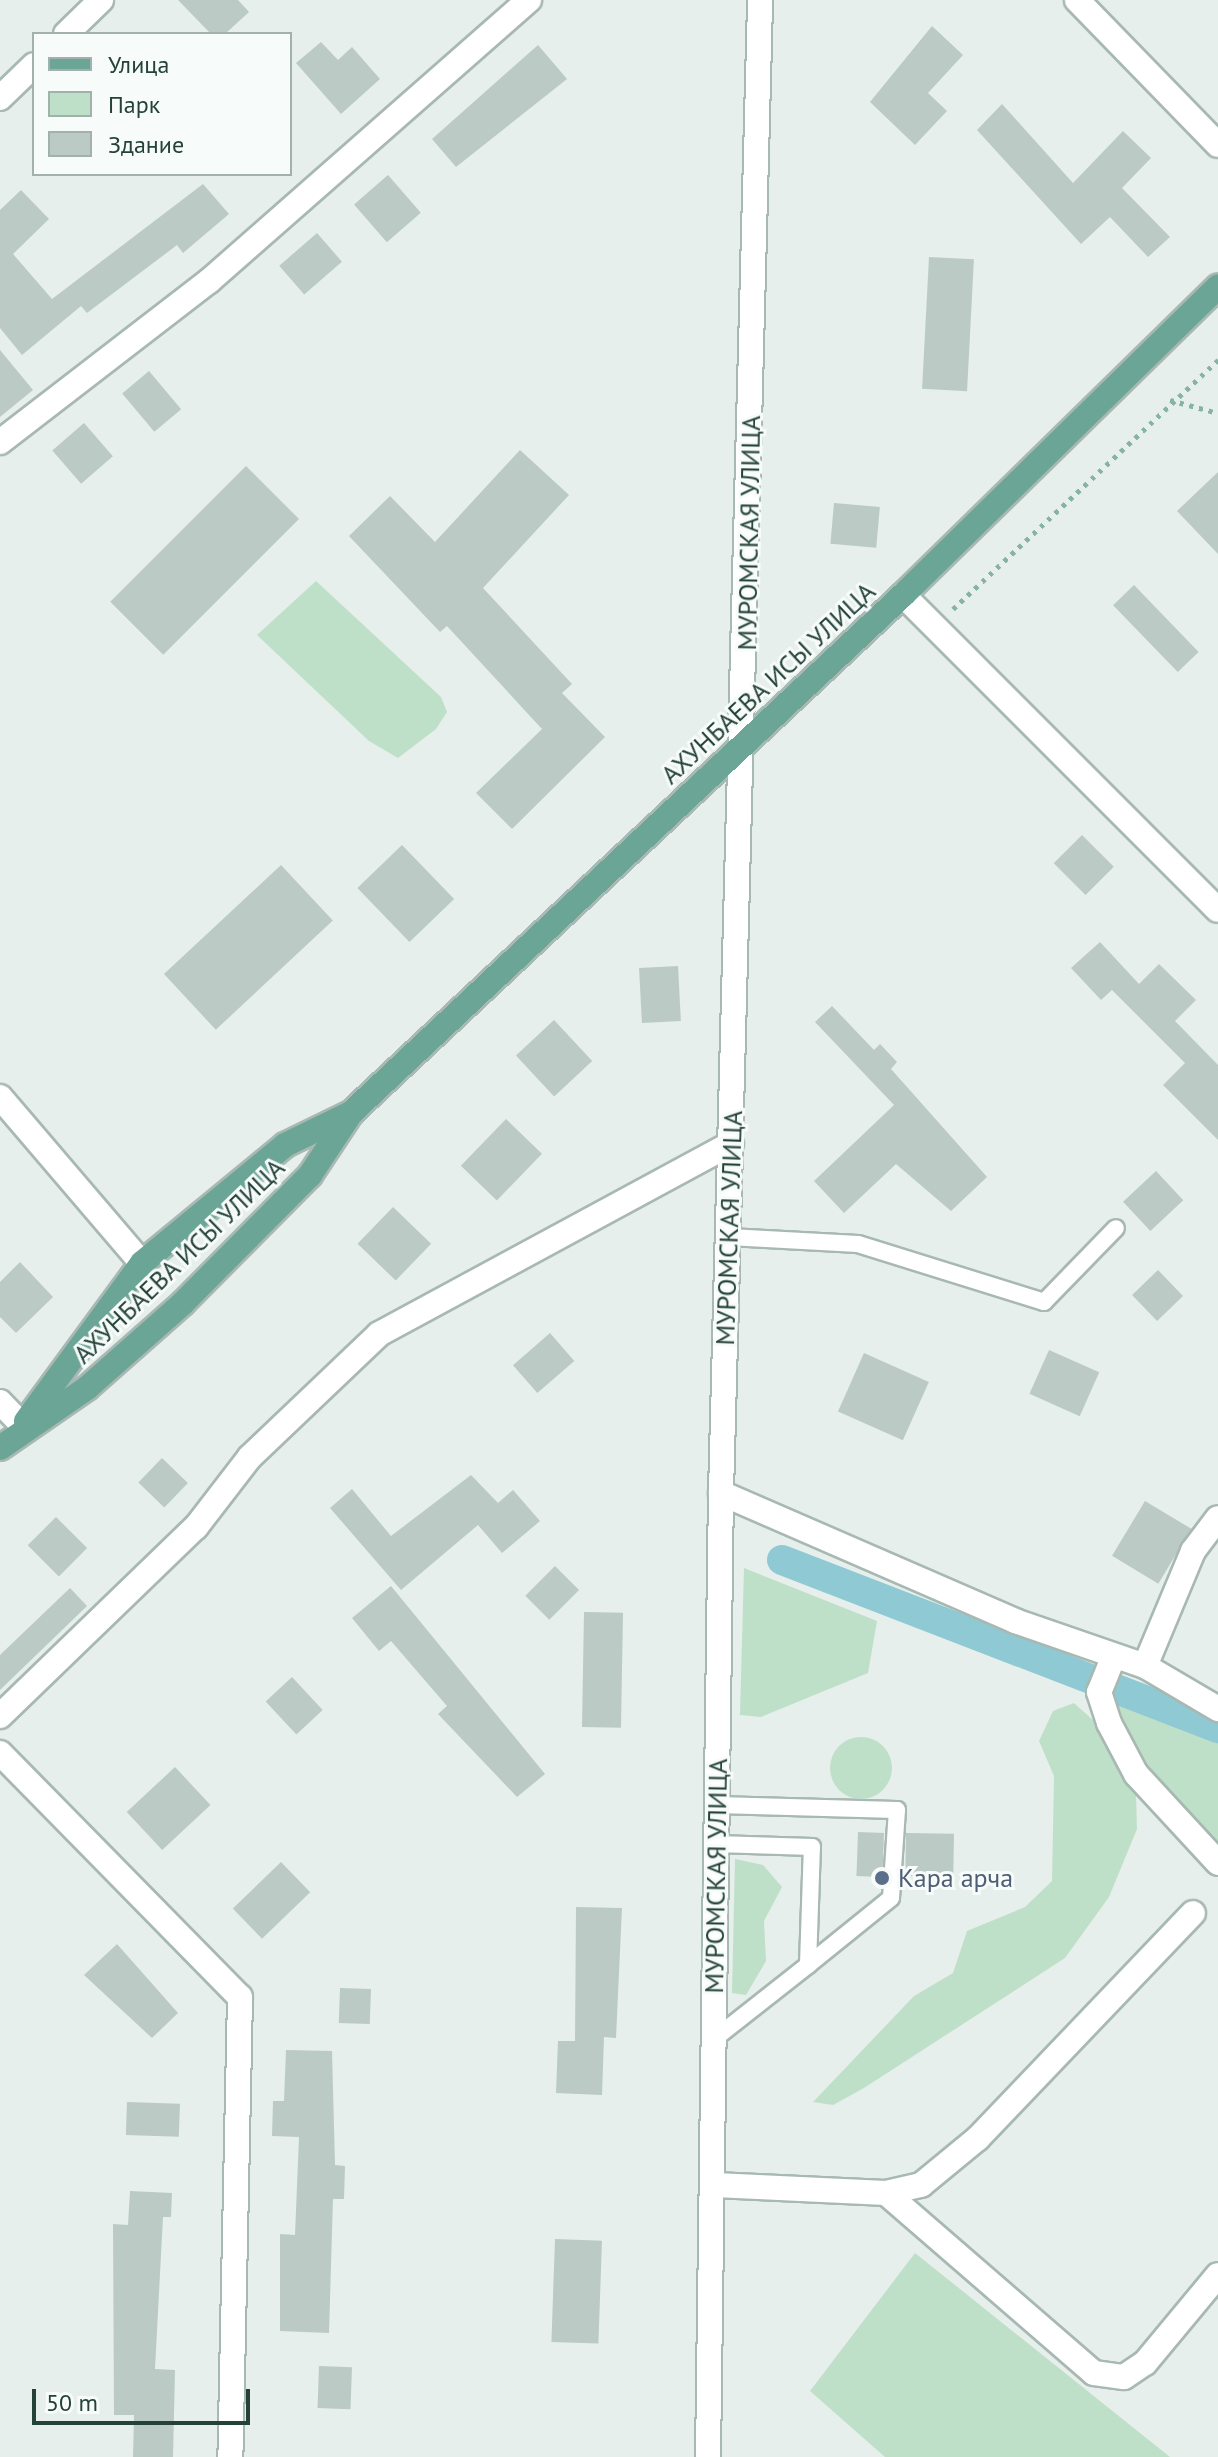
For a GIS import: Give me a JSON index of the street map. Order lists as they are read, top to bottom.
{
  "streets": {
    "main road": ["АХУНБАЕВА ИСЫ УЛИЦА"],
    "street": ["МУРОМСКАЯ УЛИЦА"]
  },
  "crossings": [
    ["МУРОМСКАЯ УЛИЦА", "АХУНБАЕВА ИСЫ УЛИЦА"]
  ],
  "places": ["Кара арча"],
  "legend": ["Улица", "Парк", "Здание"],
  "scale_bar": "50 m"
}
